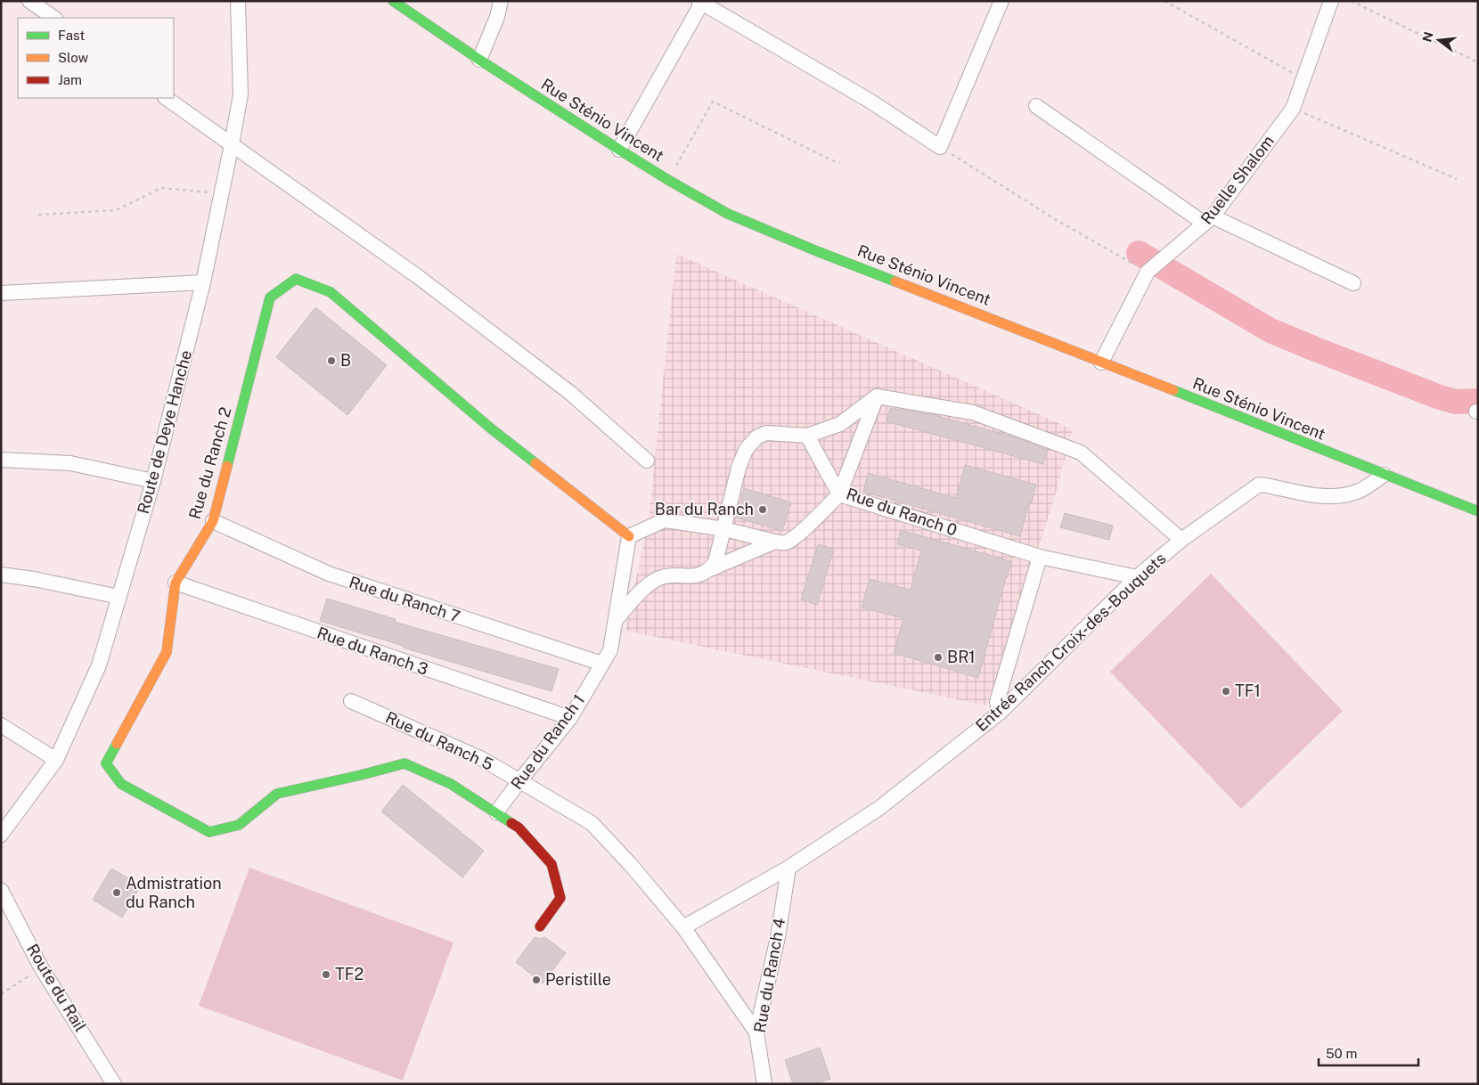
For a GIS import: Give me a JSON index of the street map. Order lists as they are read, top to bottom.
{
  "streets": {
    "street": [
      "Rue Sténio Vincent",
      "Ruelle Shalom",
      "Route de Deye Hanche",
      "Rue du Ranch 2",
      "Rue du Ranch 0",
      "Rue du Ranch 7",
      "Entrée Ranch Croix-des-Bouquets",
      "Rue du Ranch 3",
      "Rue du Ranch 5",
      "Rue du Ranch 1",
      "Rue du Ranch 4",
      "Route du Rail"
    ]
  },
  "crossings": [
    ["Rue Sténio Vincent", "Ruelle Shalom"],
    ["Rue Sténio Vincent", "Entrée Ranch Croix-des-Bouquets"],
    ["Rue du Ranch 2", "Rue du Ranch 7"],
    ["Rue du Ranch 2", "Rue du Ranch 3"],
    ["Rue du Ranch 2", "Rue du Ranch 1"],
    ["Rue du Ranch 0", "Entrée Ranch Croix-des-Bouquets"],
    ["Rue du Ranch 7", "Rue du Ranch 1"],
    ["Entrée Ranch Croix-des-Bouquets", "Rue du Ranch 5"],
    ["Entrée Ranch Croix-des-Bouquets", "Rue du Ranch 4"],
    ["Rue du Ranch 3", "Rue du Ranch 1"],
    ["Rue du Ranch 5", "Rue du Ranch 1"],
    ["Rue du Ranch 5", "Rue du Ranch 4"]
  ],
  "places": [
    "B",
    "Bar du Ranch",
    "BR1",
    "TF1",
    "Admistration du Ranch",
    "TF2",
    "Peristille"
  ],
  "legend": ["Fast", "Slow", "Jam"],
  "scale_bar": "50 m",
  "north": "left"
}
